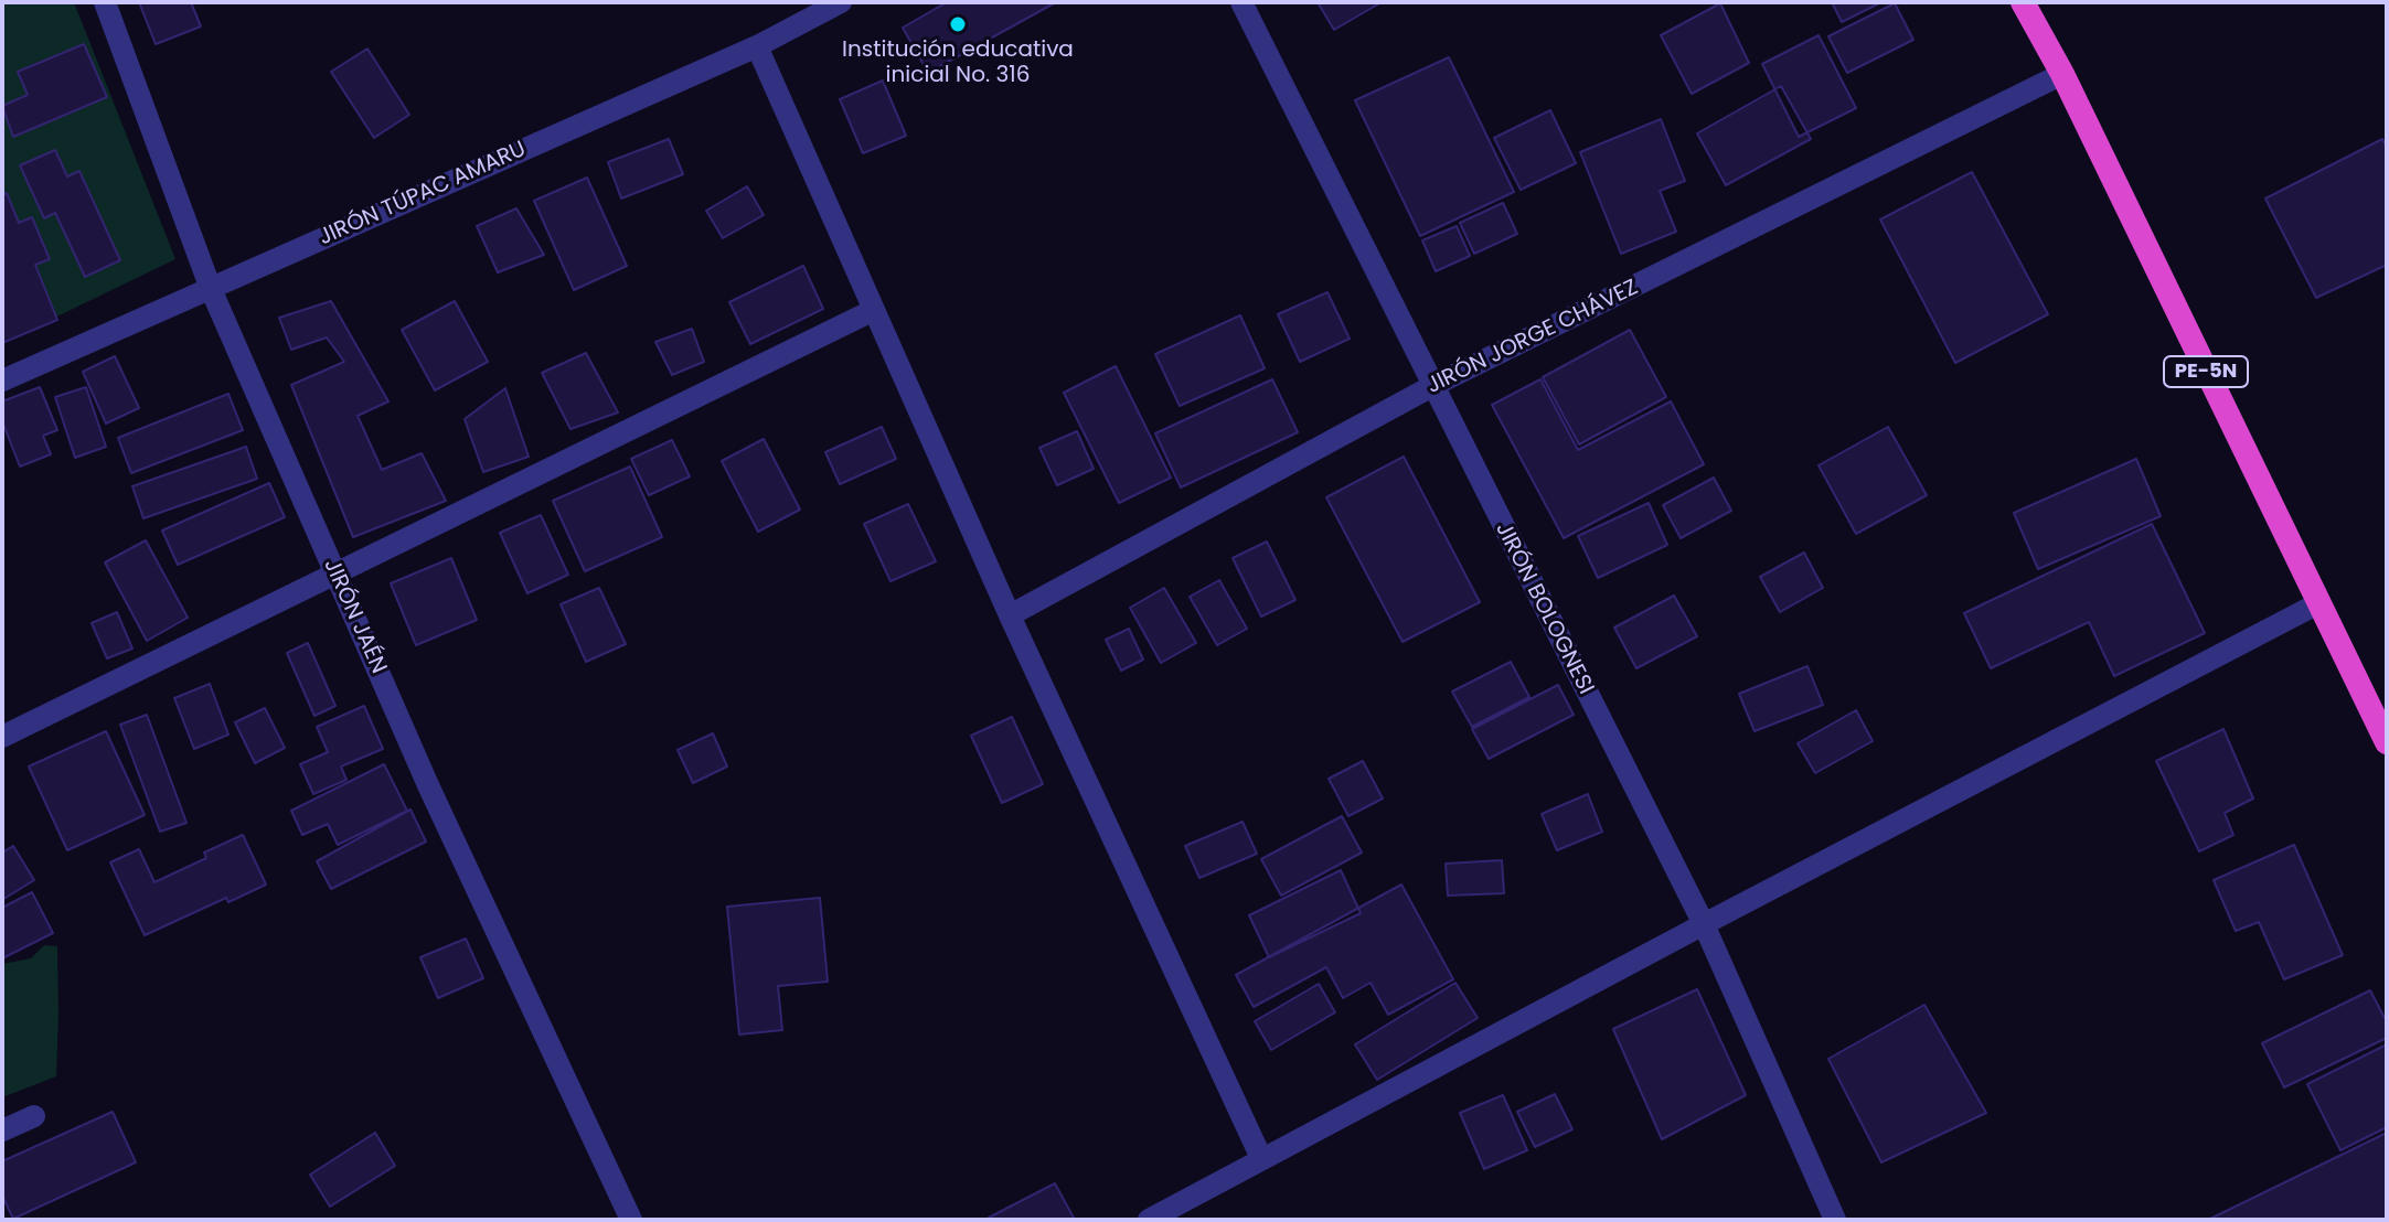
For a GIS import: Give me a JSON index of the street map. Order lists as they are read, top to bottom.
{
  "streets": {
    "highway": ["PE-5N"],
    "street": [
      "JIRÓN TÚPAC AMARU",
      "JIRÓN JORGE CHÁVEZ",
      "JIRÓN BOLOGNESI",
      "JIRÓN JAÉN"
    ]
  },
  "crossings": [
    ["JIRÓN TÚPAC AMARU", "JIRÓN JAÉN"],
    ["JIRÓN JORGE CHÁVEZ", "PE-5N"],
    ["JIRÓN JORGE CHÁVEZ", "JIRÓN BOLOGNESI"]
  ],
  "places": ["Institución educativa inicial No. 316"]
}
